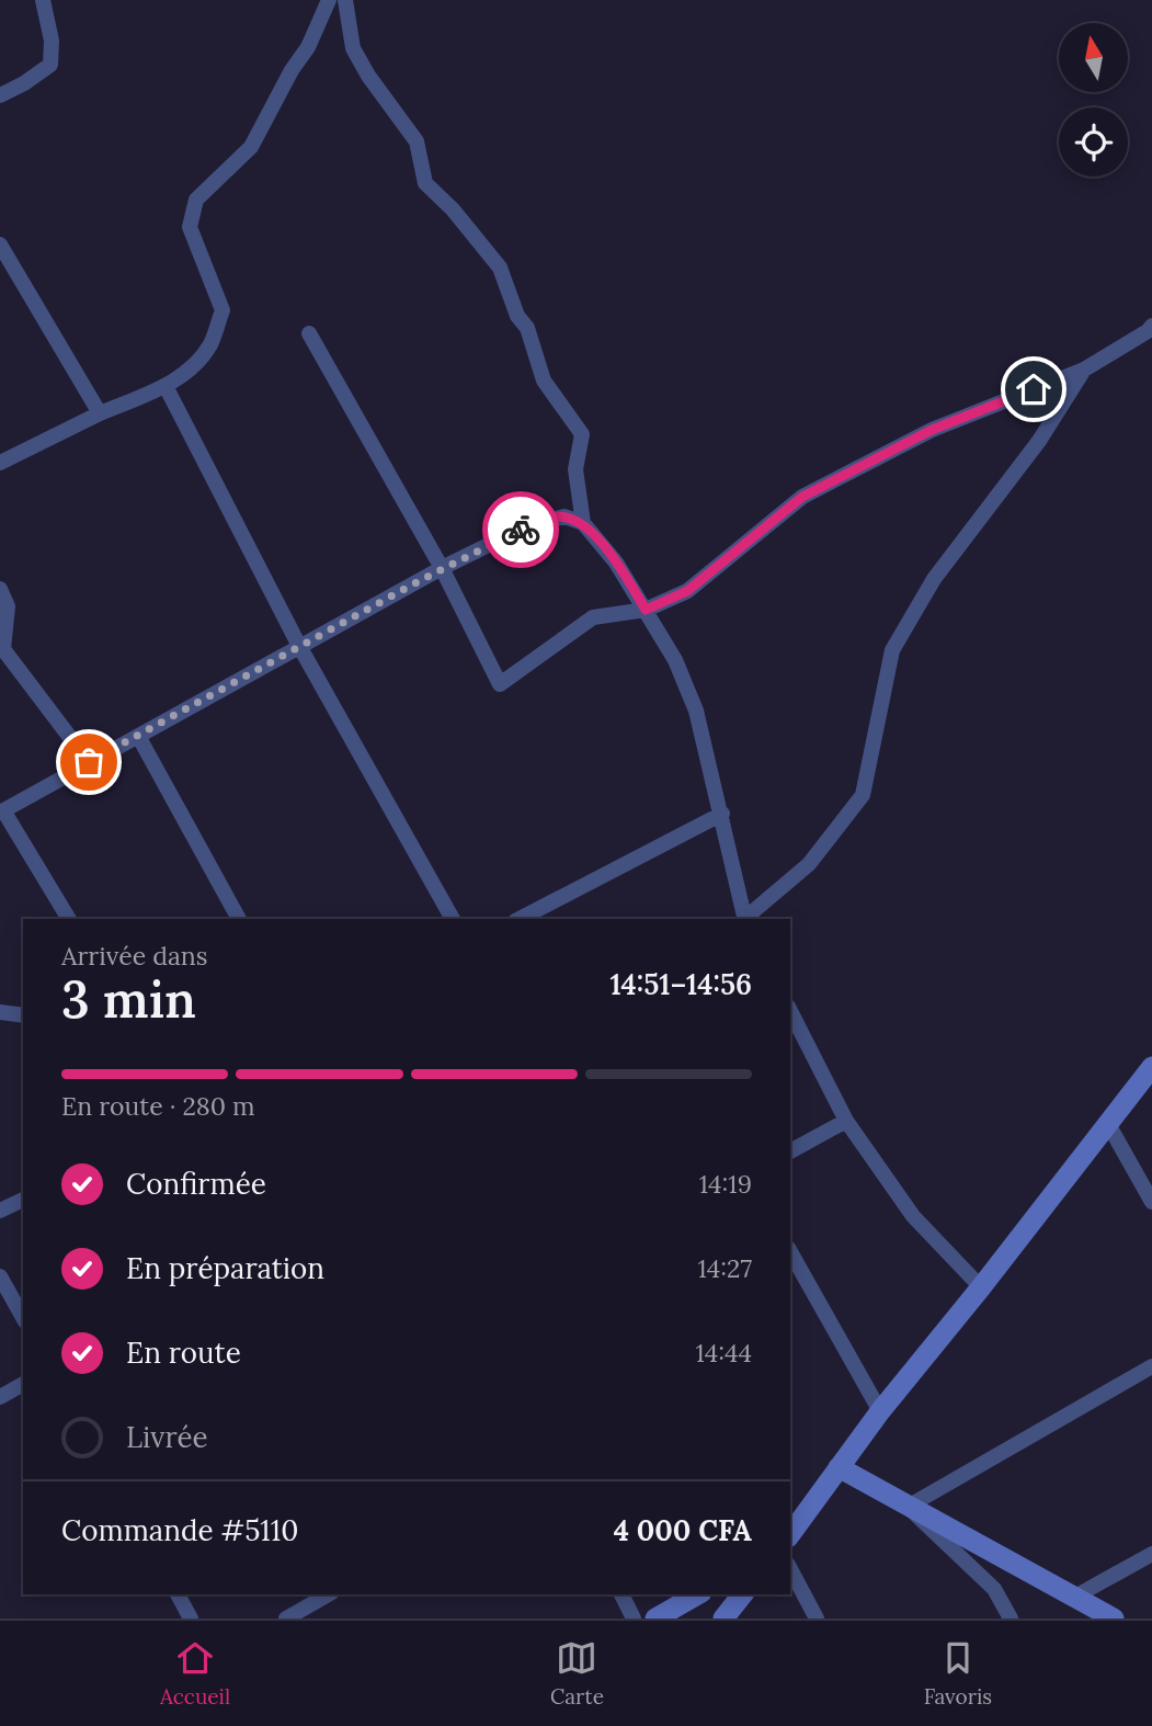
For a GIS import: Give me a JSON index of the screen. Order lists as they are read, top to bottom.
{
  "north": "top",
  "page": {
    "heading": ["3 min", "Arrivée dans", "14:51–14:56"],
    "panel": ["Commande #5110", "4 000 CFA"],
    "bar": "En route · 280 m",
    "list": [
      ["Confirmée", "14:19"],
      ["En préparation", "14:27"],
      ["En route", "14:44"],
      "Livrée"
    ],
    "tabs": ["Accueil", "Carte", "Favoris"]
  }
}
